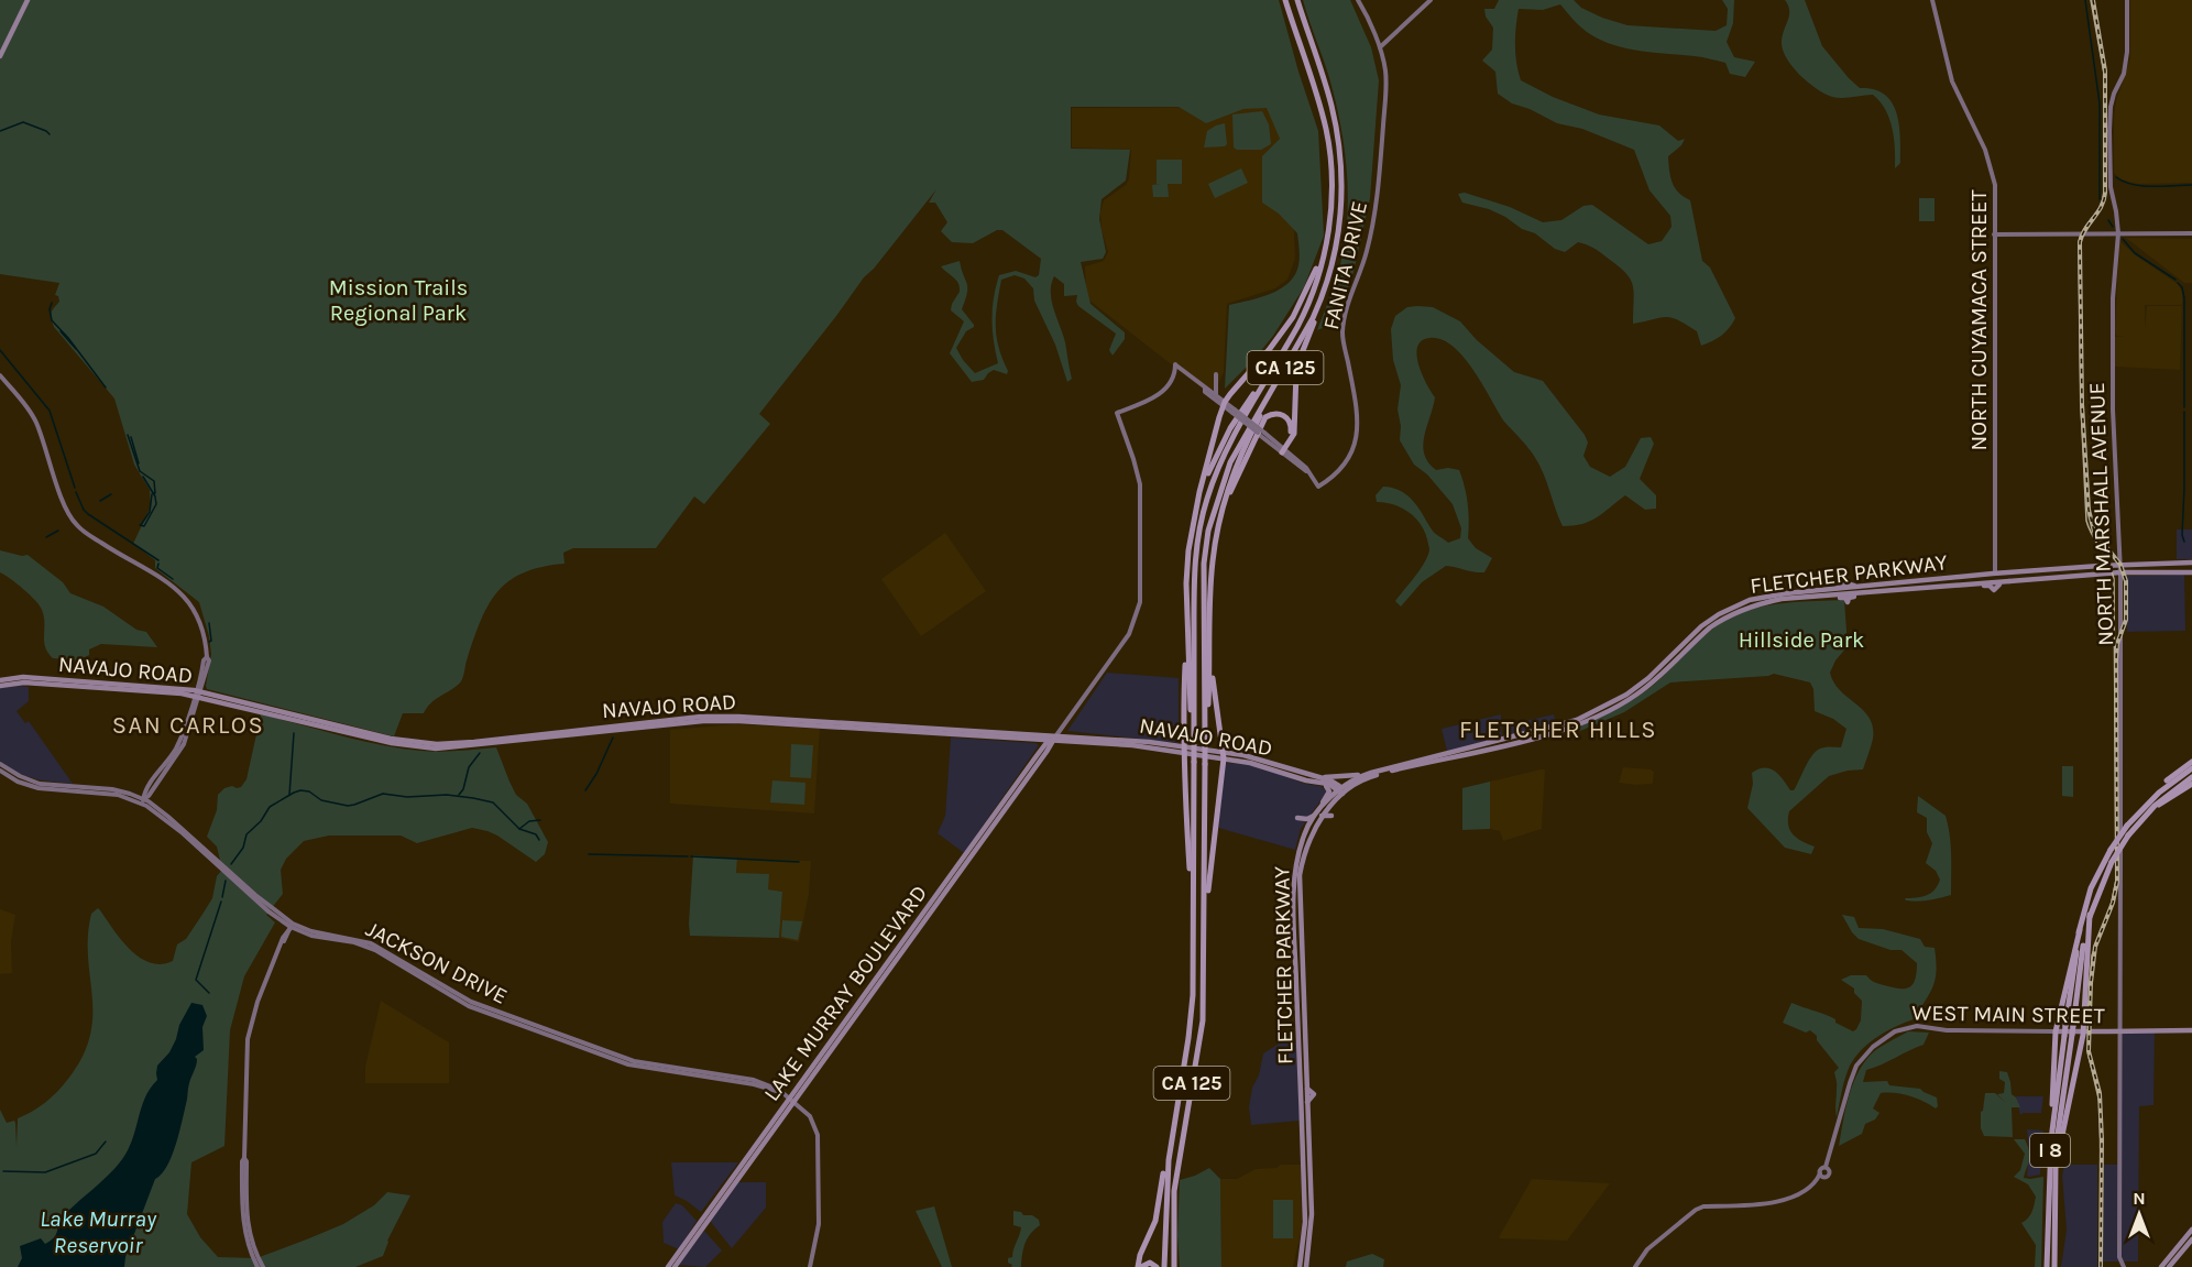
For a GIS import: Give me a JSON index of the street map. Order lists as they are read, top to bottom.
{
  "streets": {
    "highway": ["CA 125", "I 8"],
    "main road": [
      "FANITA DRIVE",
      "NORTH CUYAMACA STREET",
      "NORTH MARSHALL AVENUE",
      "FLETCHER PARKWAY",
      "NAVAJO ROAD",
      "JACKSON DRIVE",
      "LAKE MURRAY BOULEVARD",
      "WEST MAIN STREET"
    ]
  },
  "crossings": [
    ["NORTH CUYAMACA STREET", "FLETCHER PARKWAY"],
    ["NORTH MARSHALL AVENUE", "FLETCHER PARKWAY"],
    ["NORTH MARSHALL AVENUE", "WEST MAIN STREET"],
    ["FLETCHER PARKWAY", "NAVAJO ROAD"],
    ["NAVAJO ROAD", "LAKE MURRAY BOULEVARD"],
    ["JACKSON DRIVE", "LAKE MURRAY BOULEVARD"]
  ],
  "districts": ["SAN CARLOS", "FLETCHER HILLS"],
  "water": ["Lake Murray Reservoir"],
  "parks": ["Mission Trails Regional Park", "Hillside Park"],
  "north": "top"
}
